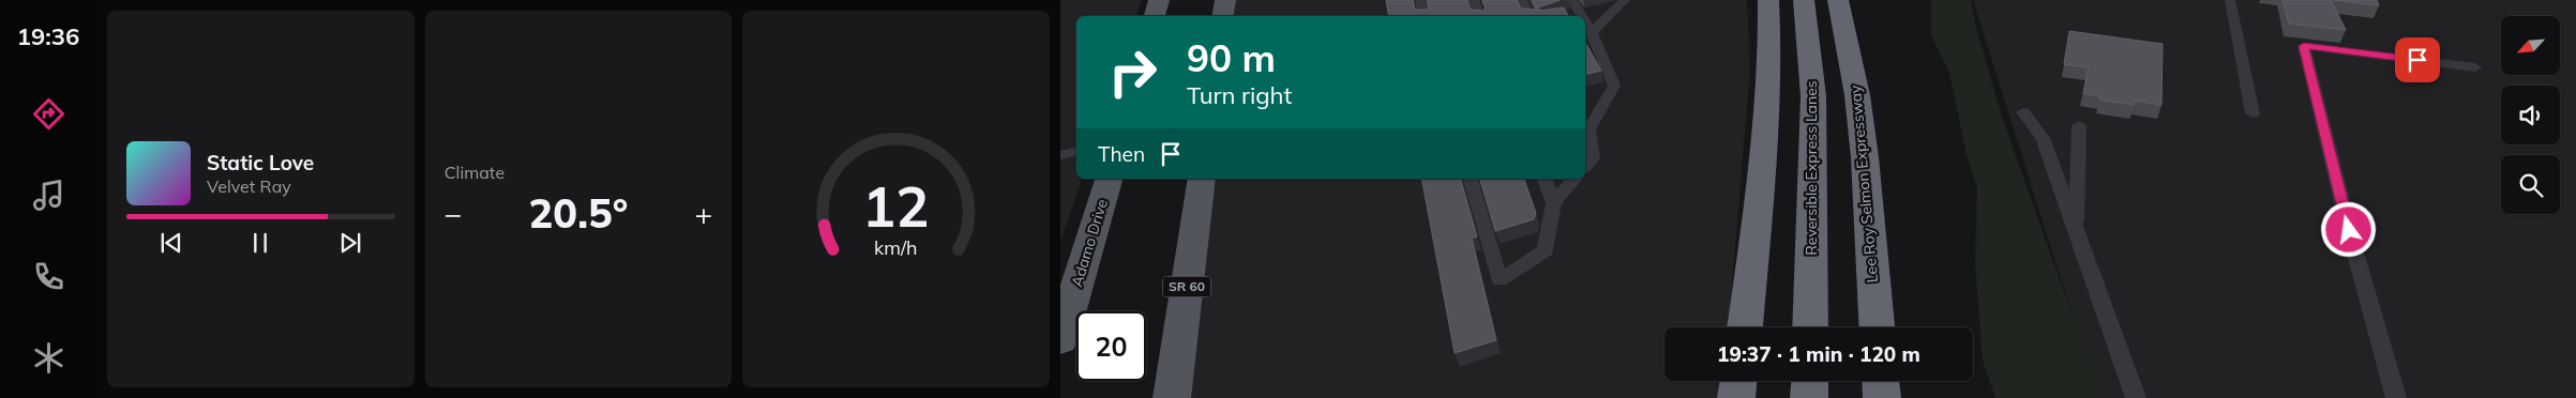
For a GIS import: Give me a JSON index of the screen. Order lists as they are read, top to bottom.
{
  "streets": {
    "highway": ["Reversible Express Lanes", "Lee Roy Selmon Expressway"],
    "main road": ["Adamo Drive", "SR 60"]
  },
  "north": "bottom left",
  "page": {
    "tabs": "19:36",
    "tile": "Climate",
    "turn": ["90 m", "Turn right"],
    "then": "Then",
    "song": ["Static Love", "Velvet Ray"],
    "heat": ["−", "20.5°", "+"],
    "limit": "20",
    "trip": "19:37 · 1 min · 120 m",
    "gauge": ["12", "km/h"]
  }
}
